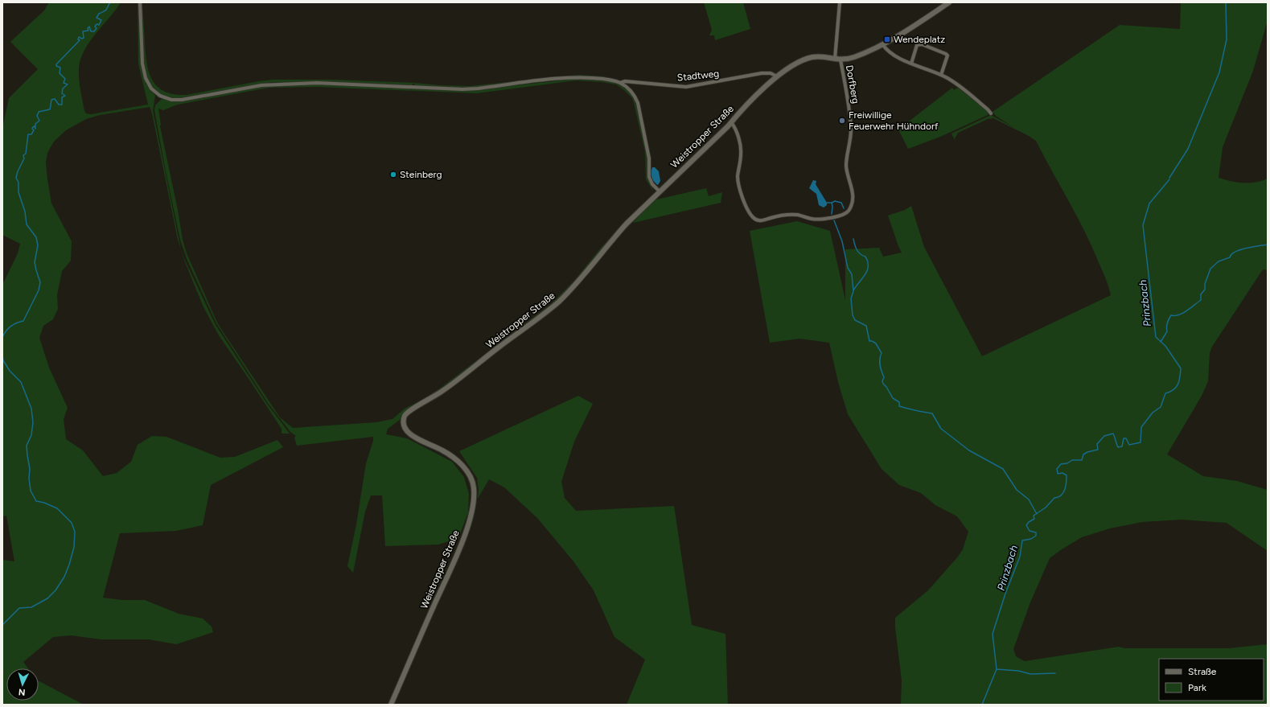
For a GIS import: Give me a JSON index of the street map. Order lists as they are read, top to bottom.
{
  "streets": {
    "street": ["Stadtweg", "Dorfberg", "Weistropper Straße"]
  },
  "crossings": [
    ["Stadtweg", "Weistropper Straße"],
    ["Dorfberg", "Weistropper Straße"]
  ],
  "water": ["Prinzbach"],
  "places": {
    "transit": ["Wendeplatz"],
    "other": ["Freiwillige Feuerwehr Hühndorf", "Steinberg"]
  },
  "legend": ["Straße", "Park"],
  "north": "bottom"
}
